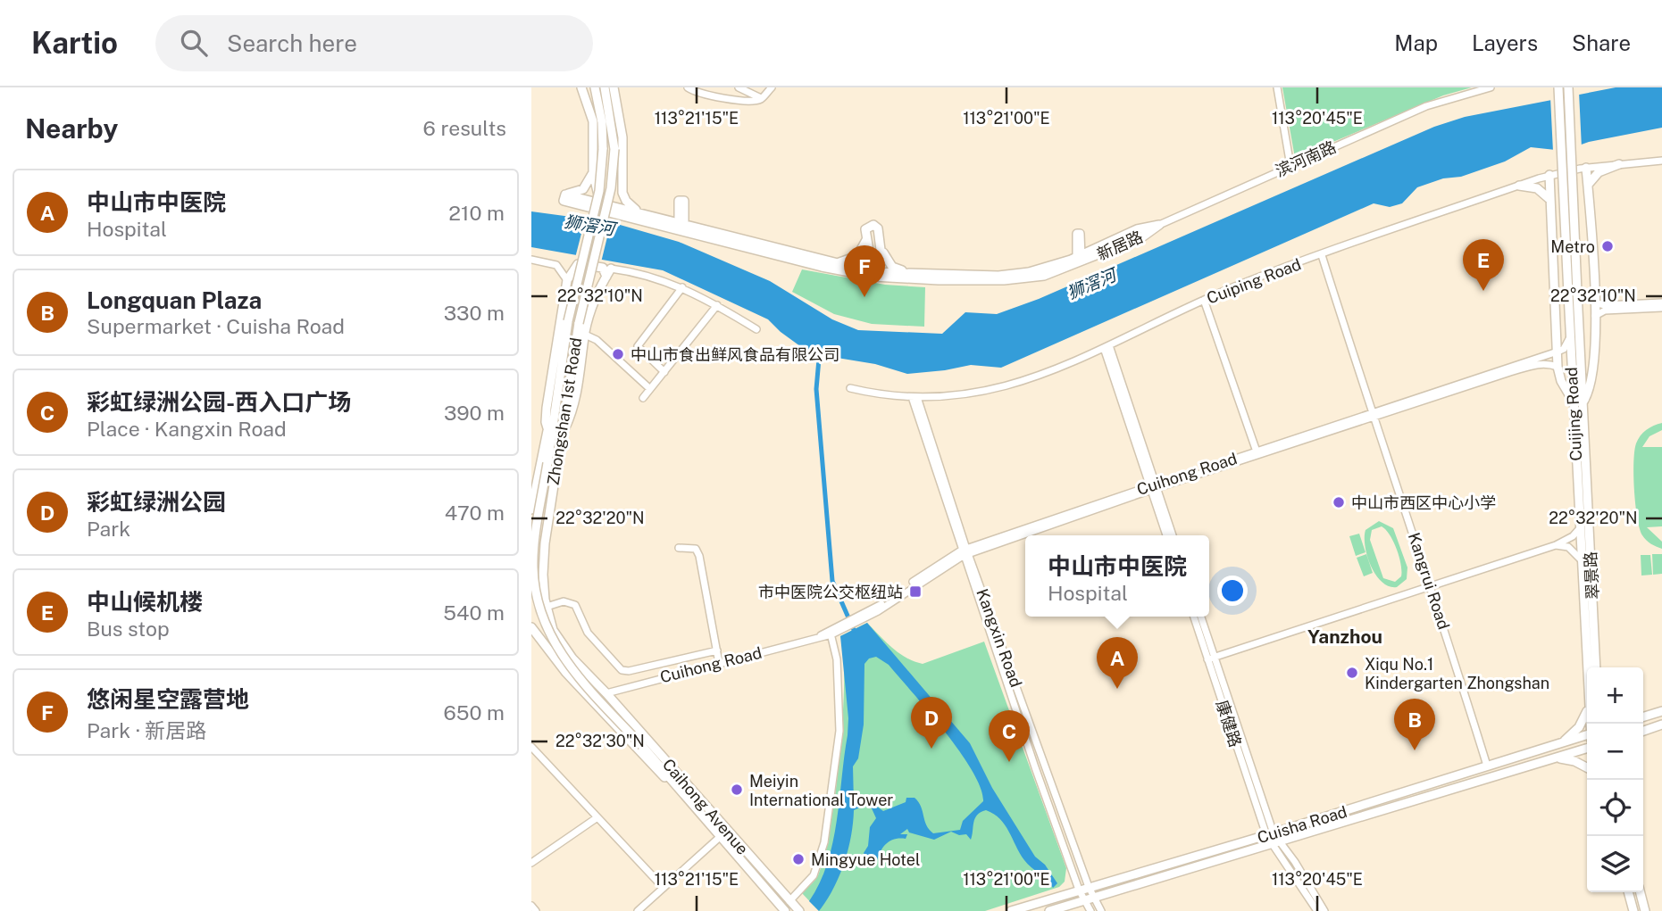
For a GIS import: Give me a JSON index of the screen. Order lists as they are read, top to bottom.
{
  "streets": {
    "main road": [
      "新居路",
      "Zhongshan 1st Road",
      "Cuijing Road",
      "翠景路",
      "Caihong Avenue",
      "Cuisha Road"
    ],
    "street": [
      "滨河南路",
      "Cuiping Road",
      "Cuihong Road",
      "Kangrui Road",
      "Kangxin Road",
      "康健路"
    ]
  },
  "crossings": [
    ["滨河南路", "新居路"],
    ["Cuiping Road", "Kangrui Road"],
    ["Cuiping Road", "Kangxin Road"],
    ["Zhongshan 1st Road", "Caihong Avenue"],
    ["Cuihong Road", "Kangrui Road"],
    ["Cuihong Road", "Kangxin Road"],
    ["Cuihong Road", "Caihong Avenue"],
    ["Kangrui Road", "Cuisha Road"],
    ["Kangxin Road", "Cuisha Road"],
    ["康健路", "Cuisha Road"]
  ],
  "districts": ["Yanzhou"],
  "water": ["狮滘河"],
  "places": {
    "other": [
      "Metro",
      "中山市食出鲜风食品有限公司",
      "中山市西区中心小学",
      "Xiqu No.1 Kindergarten Zhongshan",
      "Meiyin International Tower",
      "Mingyue Hotel"
    ],
    "transit": ["市中医院公交枢纽站"]
  },
  "page": {
    "header": "Kartio",
    "search": "Search here",
    "nav": ["Map", "Layers", "Share"],
    "heading": ["Nearby", "6 results"],
    "list": [
      {
        "mark": "A",
        "name": "中山市中医院",
        "note": "Hospital",
        "value": "210 m"
      },
      {
        "mark": "B",
        "name": "Longquan Plaza",
        "note": "Supermarket · Cuisha Road",
        "value": "330 m"
      },
      {
        "mark": "C",
        "name": "彩虹绿洲公园-西入口广场",
        "note": "Place · Kangxin Road",
        "value": "390 m"
      },
      {
        "mark": "D",
        "name": "彩虹绿洲公园",
        "note": "Park",
        "value": "470 m"
      },
      {
        "mark": "E",
        "name": "中山候机楼",
        "note": "Bus stop",
        "value": "540 m"
      },
      {
        "mark": "F",
        "name": "悠闲星空露营地",
        "note": "Park · 新居路",
        "value": "650 m"
      }
    ],
    "pins": [
      "E",
      "F",
      "A",
      "D",
      "B",
      "C"
    ],
    "popup": ["中山市中医院", "Hospital"],
    "map_buttons": ["+", "−"]
  },
  "coordinates": [
    "113°21'15\"E",
    "113°21'00\"E",
    "113°20'45\"E",
    "22°32'10\"N",
    "22°32'20\"N",
    "22°32'30\"N"
  ]
}
